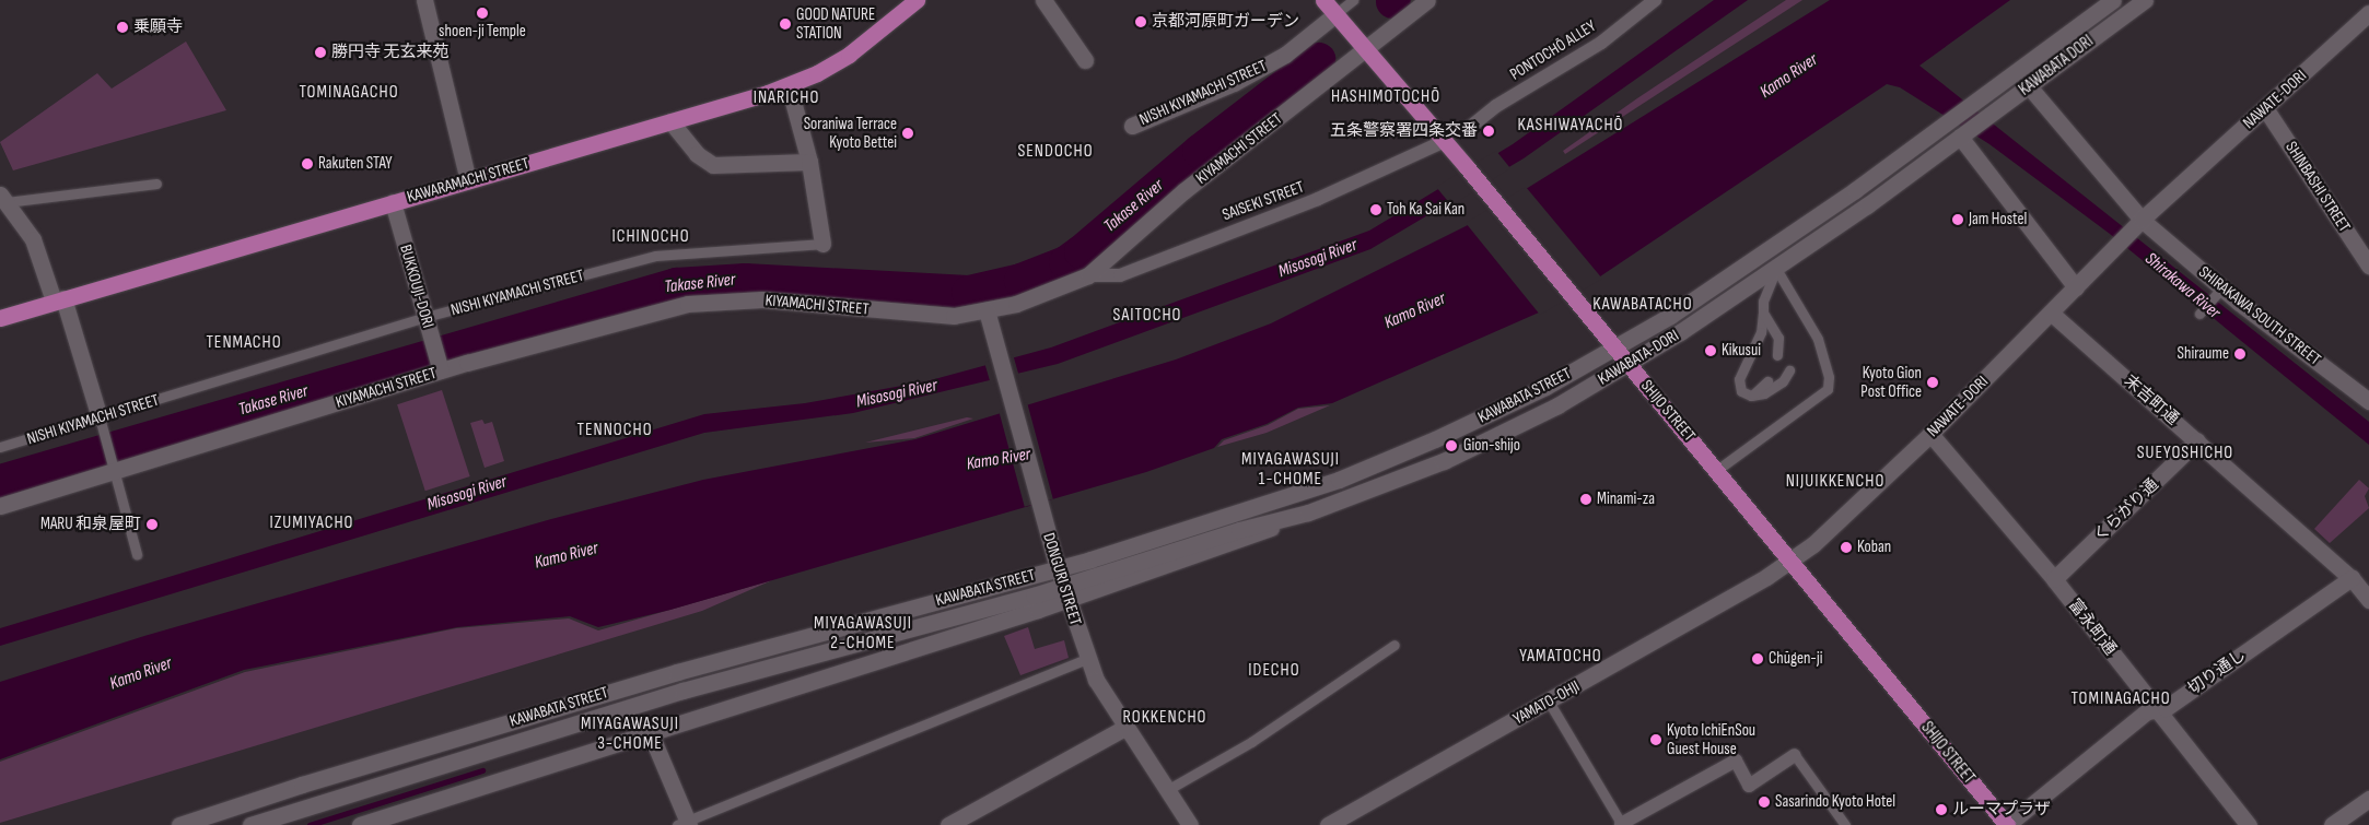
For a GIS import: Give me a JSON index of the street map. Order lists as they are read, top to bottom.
{
  "streets": {
    "main road": ["KAWARAMACHI STREET", "SHIJO STREET"],
    "street": [
      "PONTOCHŌ ALLEY",
      "KAWABATA DORI",
      "NISHI KIYAMACHI STREET",
      "NAWATE-DORI",
      "KIYAMACHI STREET",
      "SHINBASHI STREET",
      "SAISEKI STREET",
      "BUKKOUJI-DORI",
      "SHIRAKAWA SOUTH STREET",
      "KAWABATA-DORI",
      "KAWABATA STREET",
      "末吉町通",
      "くらがり通",
      "DONGURI STREET",
      "富永町通",
      "切り通し",
      "YAMATO-OHJI"
    ]
  },
  "crossings": [
    ["KAWABATA DORI", "SHIRAKAWA SOUTH STREET"],
    ["KAWABATA DORI", "KAWABATA-DORI"],
    ["NISHI KIYAMACHI STREET", "BUKKOUJI-DORI"],
    ["NISHI KIYAMACHI STREET", "SHIJO STREET"],
    ["NAWATE-DORI", "SHINBASHI STREET"],
    ["NAWATE-DORI", "SHIRAKAWA SOUTH STREET"],
    ["NAWATE-DORI", "末吉町通"],
    ["NAWATE-DORI", "SHIJO STREET"],
    ["NAWATE-DORI", "富永町通"],
    ["NAWATE-DORI", "YAMATO-OHJI"],
    ["KIYAMACHI STREET", "SAISEKI STREET"],
    ["KIYAMACHI STREET", "BUKKOUJI-DORI"],
    ["KIYAMACHI STREET", "SHIJO STREET"],
    ["KIYAMACHI STREET", "DONGURI STREET"],
    ["KAWARAMACHI STREET", "BUKKOUJI-DORI"],
    ["SAISEKI STREET", "SHIJO STREET"],
    ["KAWABATA-DORI", "KAWABATA STREET"],
    ["KAWABATA-DORI", "SHIJO STREET"],
    ["KAWABATA-DORI", "DONGURI STREET"],
    ["KAWABATA STREET", "SHIJO STREET"],
    ["KAWABATA STREET", "DONGURI STREET"],
    ["末吉町通", "くらがり通"],
    ["末吉町通", "切り通し"],
    ["SHIJO STREET", "切り通し"],
    ["SHIJO STREET", "YAMATO-OHJI"],
    ["くらがり通", "富永町通"],
    ["富永町通", "切り通し"]
  ],
  "districts": [
    "TOMINAGACHO",
    "HASHIMOTOCHŌ",
    "INARICHO",
    "KASHIWAYACHŌ",
    "SENDOCHO",
    "ICHINOCHO",
    "KAWABATACHO",
    "SAITOCHO",
    "TENMACHO",
    "TENNOCHO",
    "SUEYOSHICHO",
    "MIYAGAWASUJI 1-CHOME",
    "NIJUIKKENCHO",
    "IZUMIYACHO",
    "MIYAGAWASUJI 2-CHOME",
    "YAMATOCHO",
    "IDECHO",
    "TOMINAGACHO",
    "ROKKENCHO",
    "MIYAGAWASUJI 3-CHOME"
  ],
  "water": [
    "Kamo River",
    "Takase River",
    "Misosogi River",
    "Shirakawa River"
  ],
  "places": [
    "shoen-ji Temple",
    "京都河原町ガーデン",
    "GOOD NATURE STATION",
    "乗願寺",
    "勝円寺 无玄来苑",
    "五条警察署四条交番",
    "Soraniwa Terrace Kyoto Bettei",
    "Rakuten STAY",
    "Toh Ka Sai Kan",
    "Jam Hostel",
    "Kikusui",
    "Shiraume",
    "Kyoto Gion Post Office",
    "Gion-shijo",
    "Minami-za",
    "MARU 和泉屋町",
    "Koban",
    "Chūgen-ji",
    "Kyoto IchiEnSou Guest House",
    "Sasarindo Kyoto Hotel",
    "ルーマプラザ"
  ]
}
